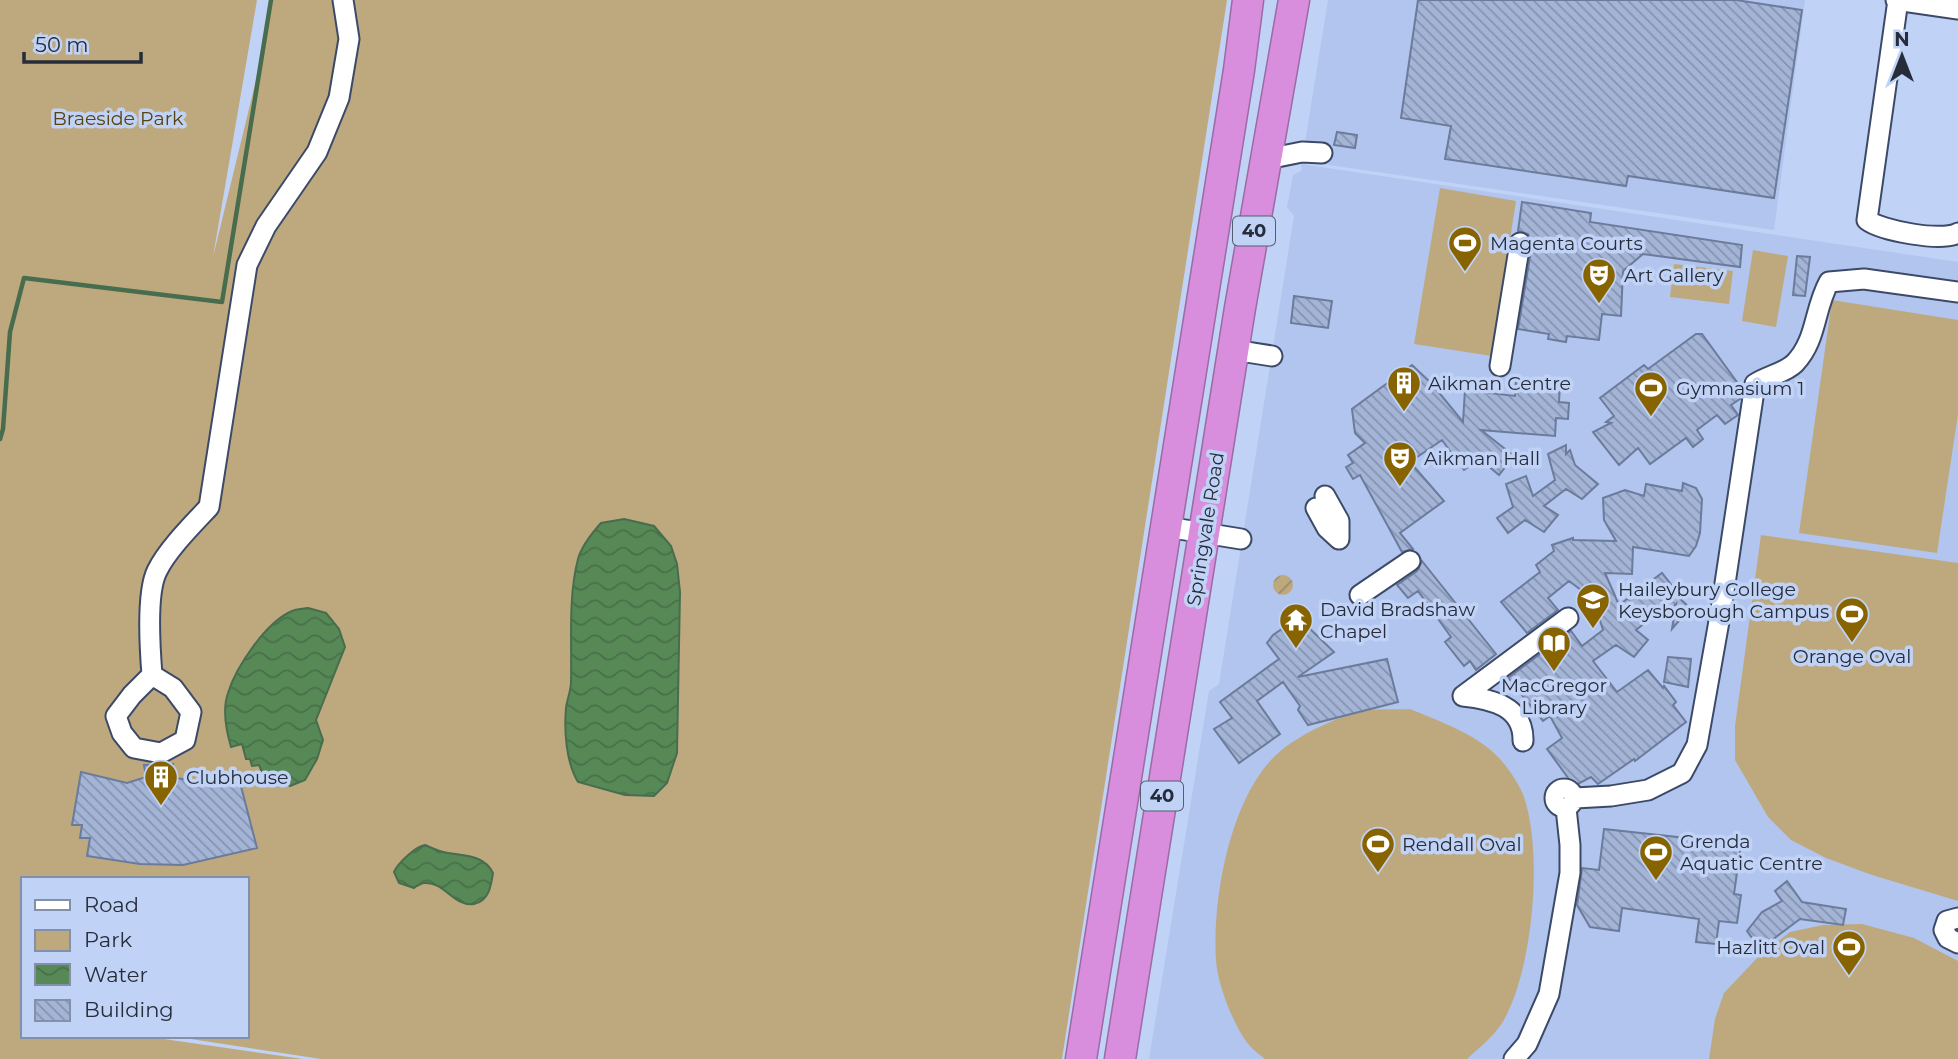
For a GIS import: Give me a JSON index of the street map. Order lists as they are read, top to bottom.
{
  "streets": {
    "highway": ["40", "Springvale Road"]
  },
  "parks": ["Braeside Park"],
  "places": {
    "sports": [
      "Magenta Courts",
      "Gymnasium 1",
      "Orange Oval",
      "Rendall Oval",
      "Grenda Aquatic Centre",
      "Hazlitt Oval"
    ],
    "theatre": ["Art Gallery", "Aikman Hall"],
    "building": ["Aikman Centre", "Clubhouse"],
    "school or university": ["Haileybury College Keysborough Campus"],
    "temple": ["David Bradshaw Chapel"],
    "library": ["MacGregor Library"]
  },
  "legend": [
    "Road",
    "Park",
    "Water",
    "Building"
  ],
  "scale_bar": "50 m",
  "north": "top"
}
